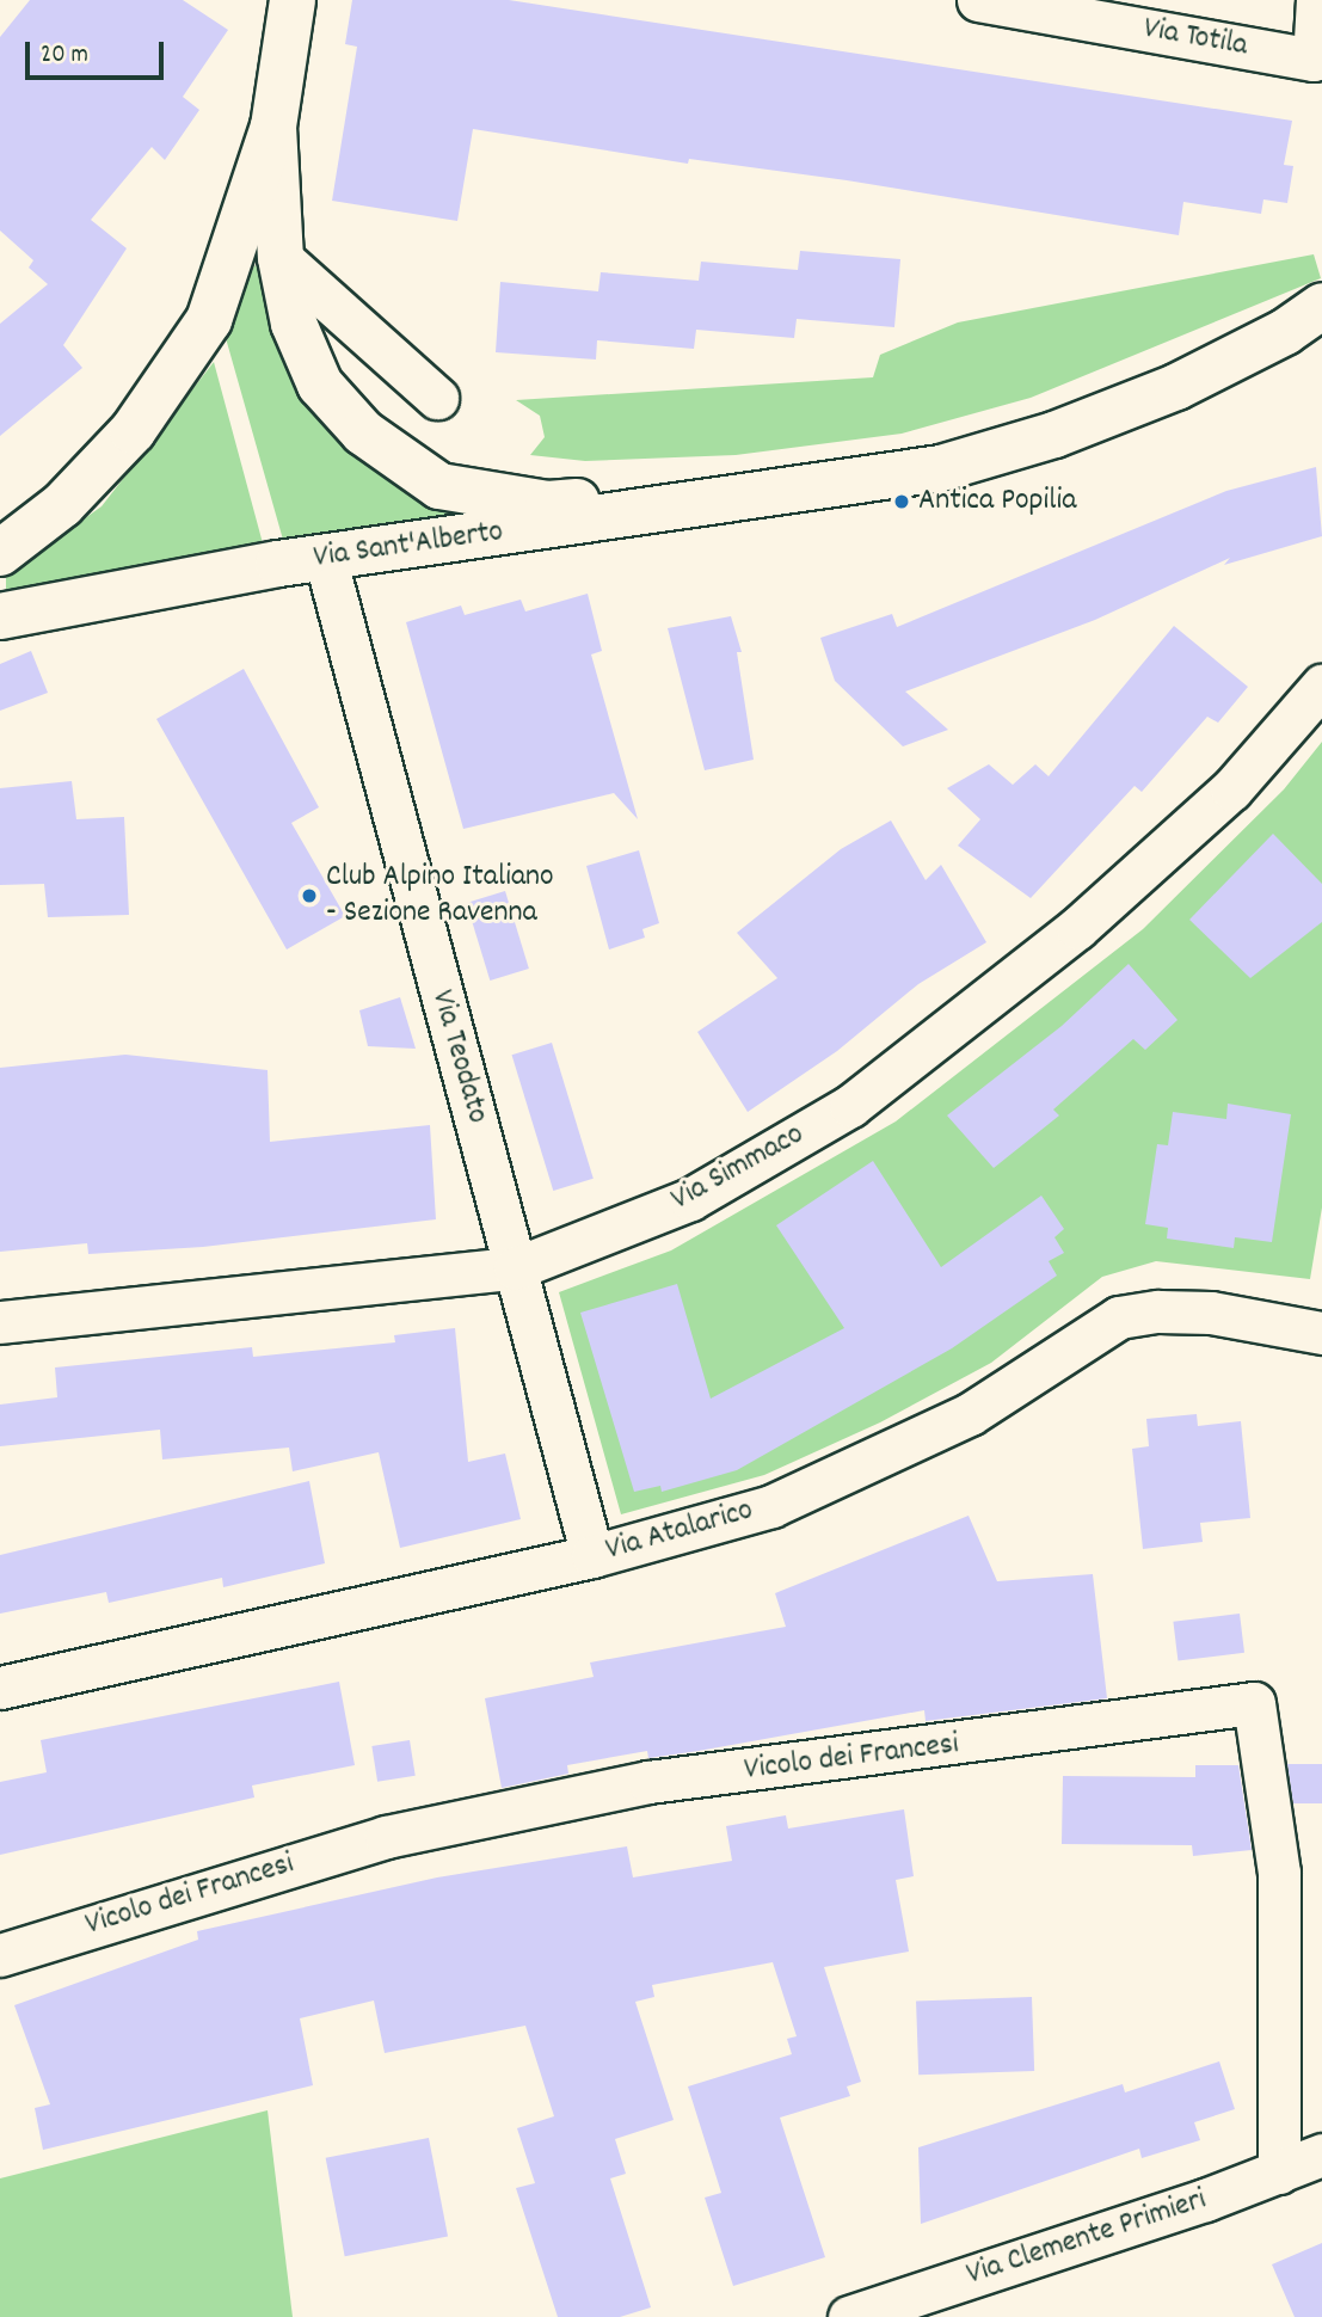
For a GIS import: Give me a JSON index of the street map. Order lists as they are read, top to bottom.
{
  "streets": {
    "street": [
      "Via Totila",
      "Via Sant'Alberto",
      "Via Teodato",
      "Via Simmaco",
      "Via Atalarico",
      "Vicolo dei Francesi",
      "Via Clemente Primieri"
    ]
  },
  "crossings": [
    ["Via Sant'Alberto", "Via Teodato"],
    ["Via Teodato", "Via Simmaco"],
    ["Via Teodato", "Via Atalarico"],
    ["Vicolo dei Francesi", "Via Clemente Primieri"]
  ],
  "places": ["Antica Popilia", "Club Alpino Italiano - Sezione Ravenna"],
  "scale_bar": "20 m"
}
